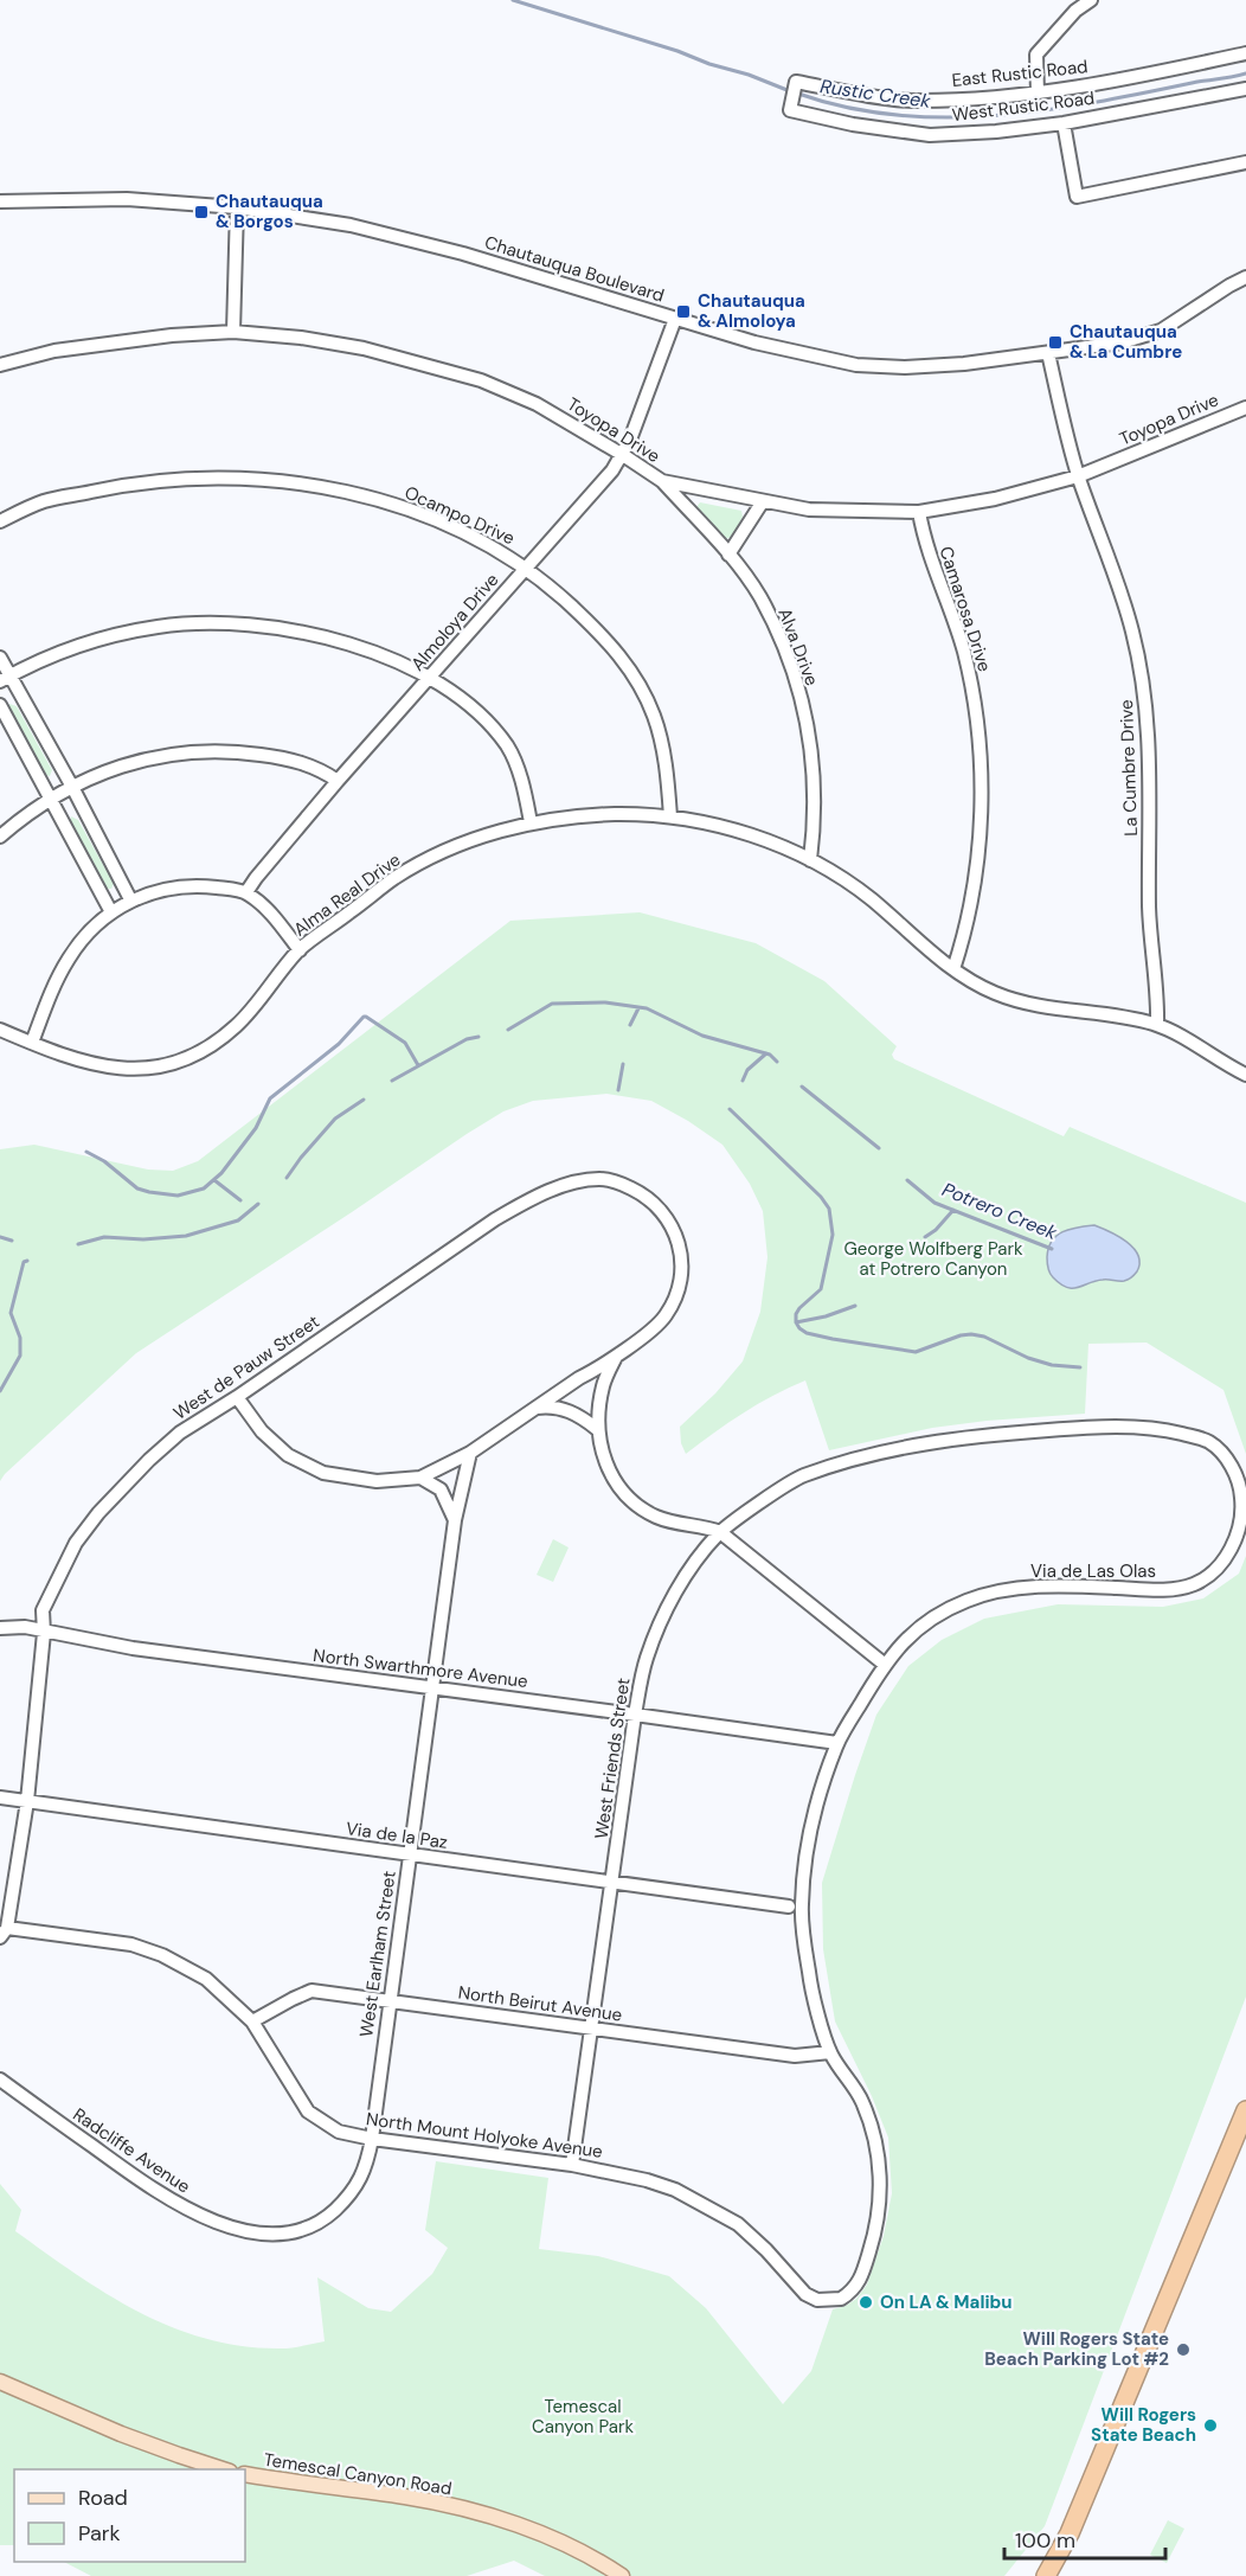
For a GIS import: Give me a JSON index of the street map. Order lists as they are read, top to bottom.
{
  "streets": {
    "main road": ["Temescal Canyon Road"],
    "street": [
      "East Rustic Road",
      "West Rustic Road",
      "Chautauqua Boulevard",
      "Toyopa Drive",
      "Ocampo Drive",
      "Camarosa Drive",
      "Almoloya Drive",
      "Alva Drive",
      "La Cumbre Drive",
      "Alma Real Drive",
      "West de Pauw Street",
      "Via de Las Olas",
      "North Swarthmore Avenue",
      "West Friends Street",
      "Via de la Paz",
      "West Earlham Street",
      "North Beirut Avenue",
      "North Mount Holyoke Avenue",
      "Radcliffe Avenue"
    ]
  },
  "crossings": [
    ["East Rustic Road", "West Rustic Road"],
    ["Chautauqua Boulevard", "Almoloya Drive"],
    ["Chautauqua Boulevard", "La Cumbre Drive"],
    ["Toyopa Drive", "Camarosa Drive"],
    ["Toyopa Drive", "Almoloya Drive"],
    ["Toyopa Drive", "Alva Drive"],
    ["Toyopa Drive", "La Cumbre Drive"],
    ["Ocampo Drive", "Almoloya Drive"],
    ["Ocampo Drive", "Alma Real Drive"],
    ["Camarosa Drive", "Alma Real Drive"],
    ["Alva Drive", "Alma Real Drive"],
    ["La Cumbre Drive", "Alma Real Drive"],
    ["West de Pauw Street", "North Swarthmore Avenue"],
    ["West de Pauw Street", "Via de la Paz"],
    ["West de Pauw Street", "North Mount Holyoke Avenue"],
    ["Via de Las Olas", "North Swarthmore Avenue"],
    ["Via de Las Olas", "West Friends Street"],
    ["Via de Las Olas", "North Beirut Avenue"],
    ["Via de Las Olas", "North Mount Holyoke Avenue"],
    ["North Swarthmore Avenue", "West Friends Street"],
    ["North Swarthmore Avenue", "West Earlham Street"],
    ["West Friends Street", "Via de la Paz"],
    ["West Friends Street", "North Beirut Avenue"],
    ["West Friends Street", "North Mount Holyoke Avenue"],
    ["Via de la Paz", "West Earlham Street"],
    ["West Earlham Street", "North Beirut Avenue"],
    ["West Earlham Street", "North Mount Holyoke Avenue"],
    ["West Earlham Street", "Radcliffe Avenue"],
    ["North Beirut Avenue", "North Mount Holyoke Avenue"],
    ["North Mount Holyoke Avenue", "Radcliffe Avenue"]
  ],
  "water": ["Rustic Creek", "Potrero Creek"],
  "parks": ["George Wolfberg Park at Potrero Canyon", "Temescal Canyon Park"],
  "places": {
    "transit": ["Chautauqua & Borgos", "Chautauqua & Almoloya", "Chautauqua & La Cumbre"],
    "other": ["On LA & Malibu", "Will Rogers State Beach Parking Lot #2", "Will Rogers State Beach"]
  },
  "legend": ["Road", "Park"],
  "scale_bar": "100 m"
}
